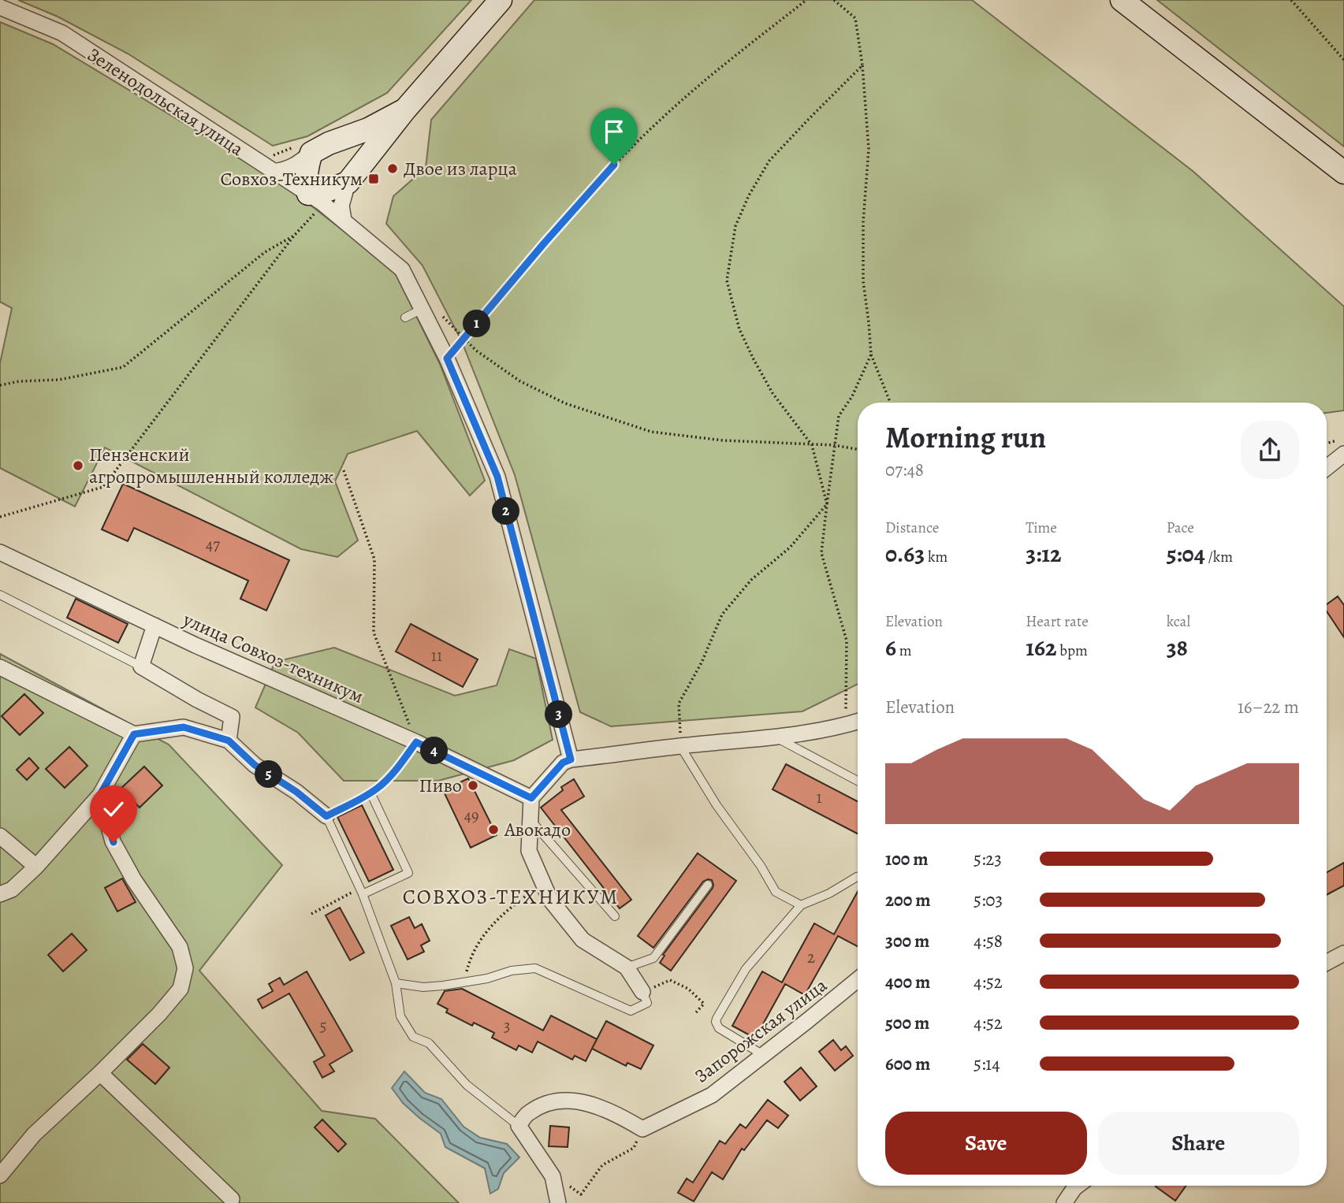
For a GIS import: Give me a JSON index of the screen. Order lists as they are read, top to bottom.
{
  "streets": {
    "street": ["Зеленодольская улица", "улица Совхоз-техникум", "Запорожская улица"]
  },
  "districts": ["СОВХОЗ-ТЕХНИКУМ"],
  "places": {
    "other": [
      "Двое из ларца",
      "Пензенский агропромышленный колледж",
      "Пиво",
      "Авокадо"
    ],
    "transit": ["Совхоз-Техникум"]
  },
  "house_numbers": [
    "47",
    "11",
    "1",
    "49",
    "2",
    "5",
    "3"
  ],
  "page": {
    "pins": [
      "1",
      "2",
      "3",
      "4",
      "5"
    ],
    "heading": ["Morning run", "07:48"],
    "stats": [
      ["Distance", "0.63 km"],
      ["Time", "3:12"],
      ["Pace", "5:04 /km"],
      ["Elevation", "6 m"],
      ["Heart rate", "162 bpm"],
      ["kcal", "38"]
    ],
    "chart": ["Elevation", "16–22 m"],
    "list": [
      {
        "name": "100 m",
        "note": "5:23"
      },
      {
        "name": "200 m",
        "note": "5:03"
      },
      {
        "name": "300 m",
        "note": "4:58"
      },
      {
        "name": "400 m",
        "note": "4:52"
      },
      {
        "name": "500 m",
        "note": "4:52"
      },
      {
        "name": "600 m",
        "note": "5:14"
      }
    ],
    "buttons": ["Save", "Share"]
  }
}
